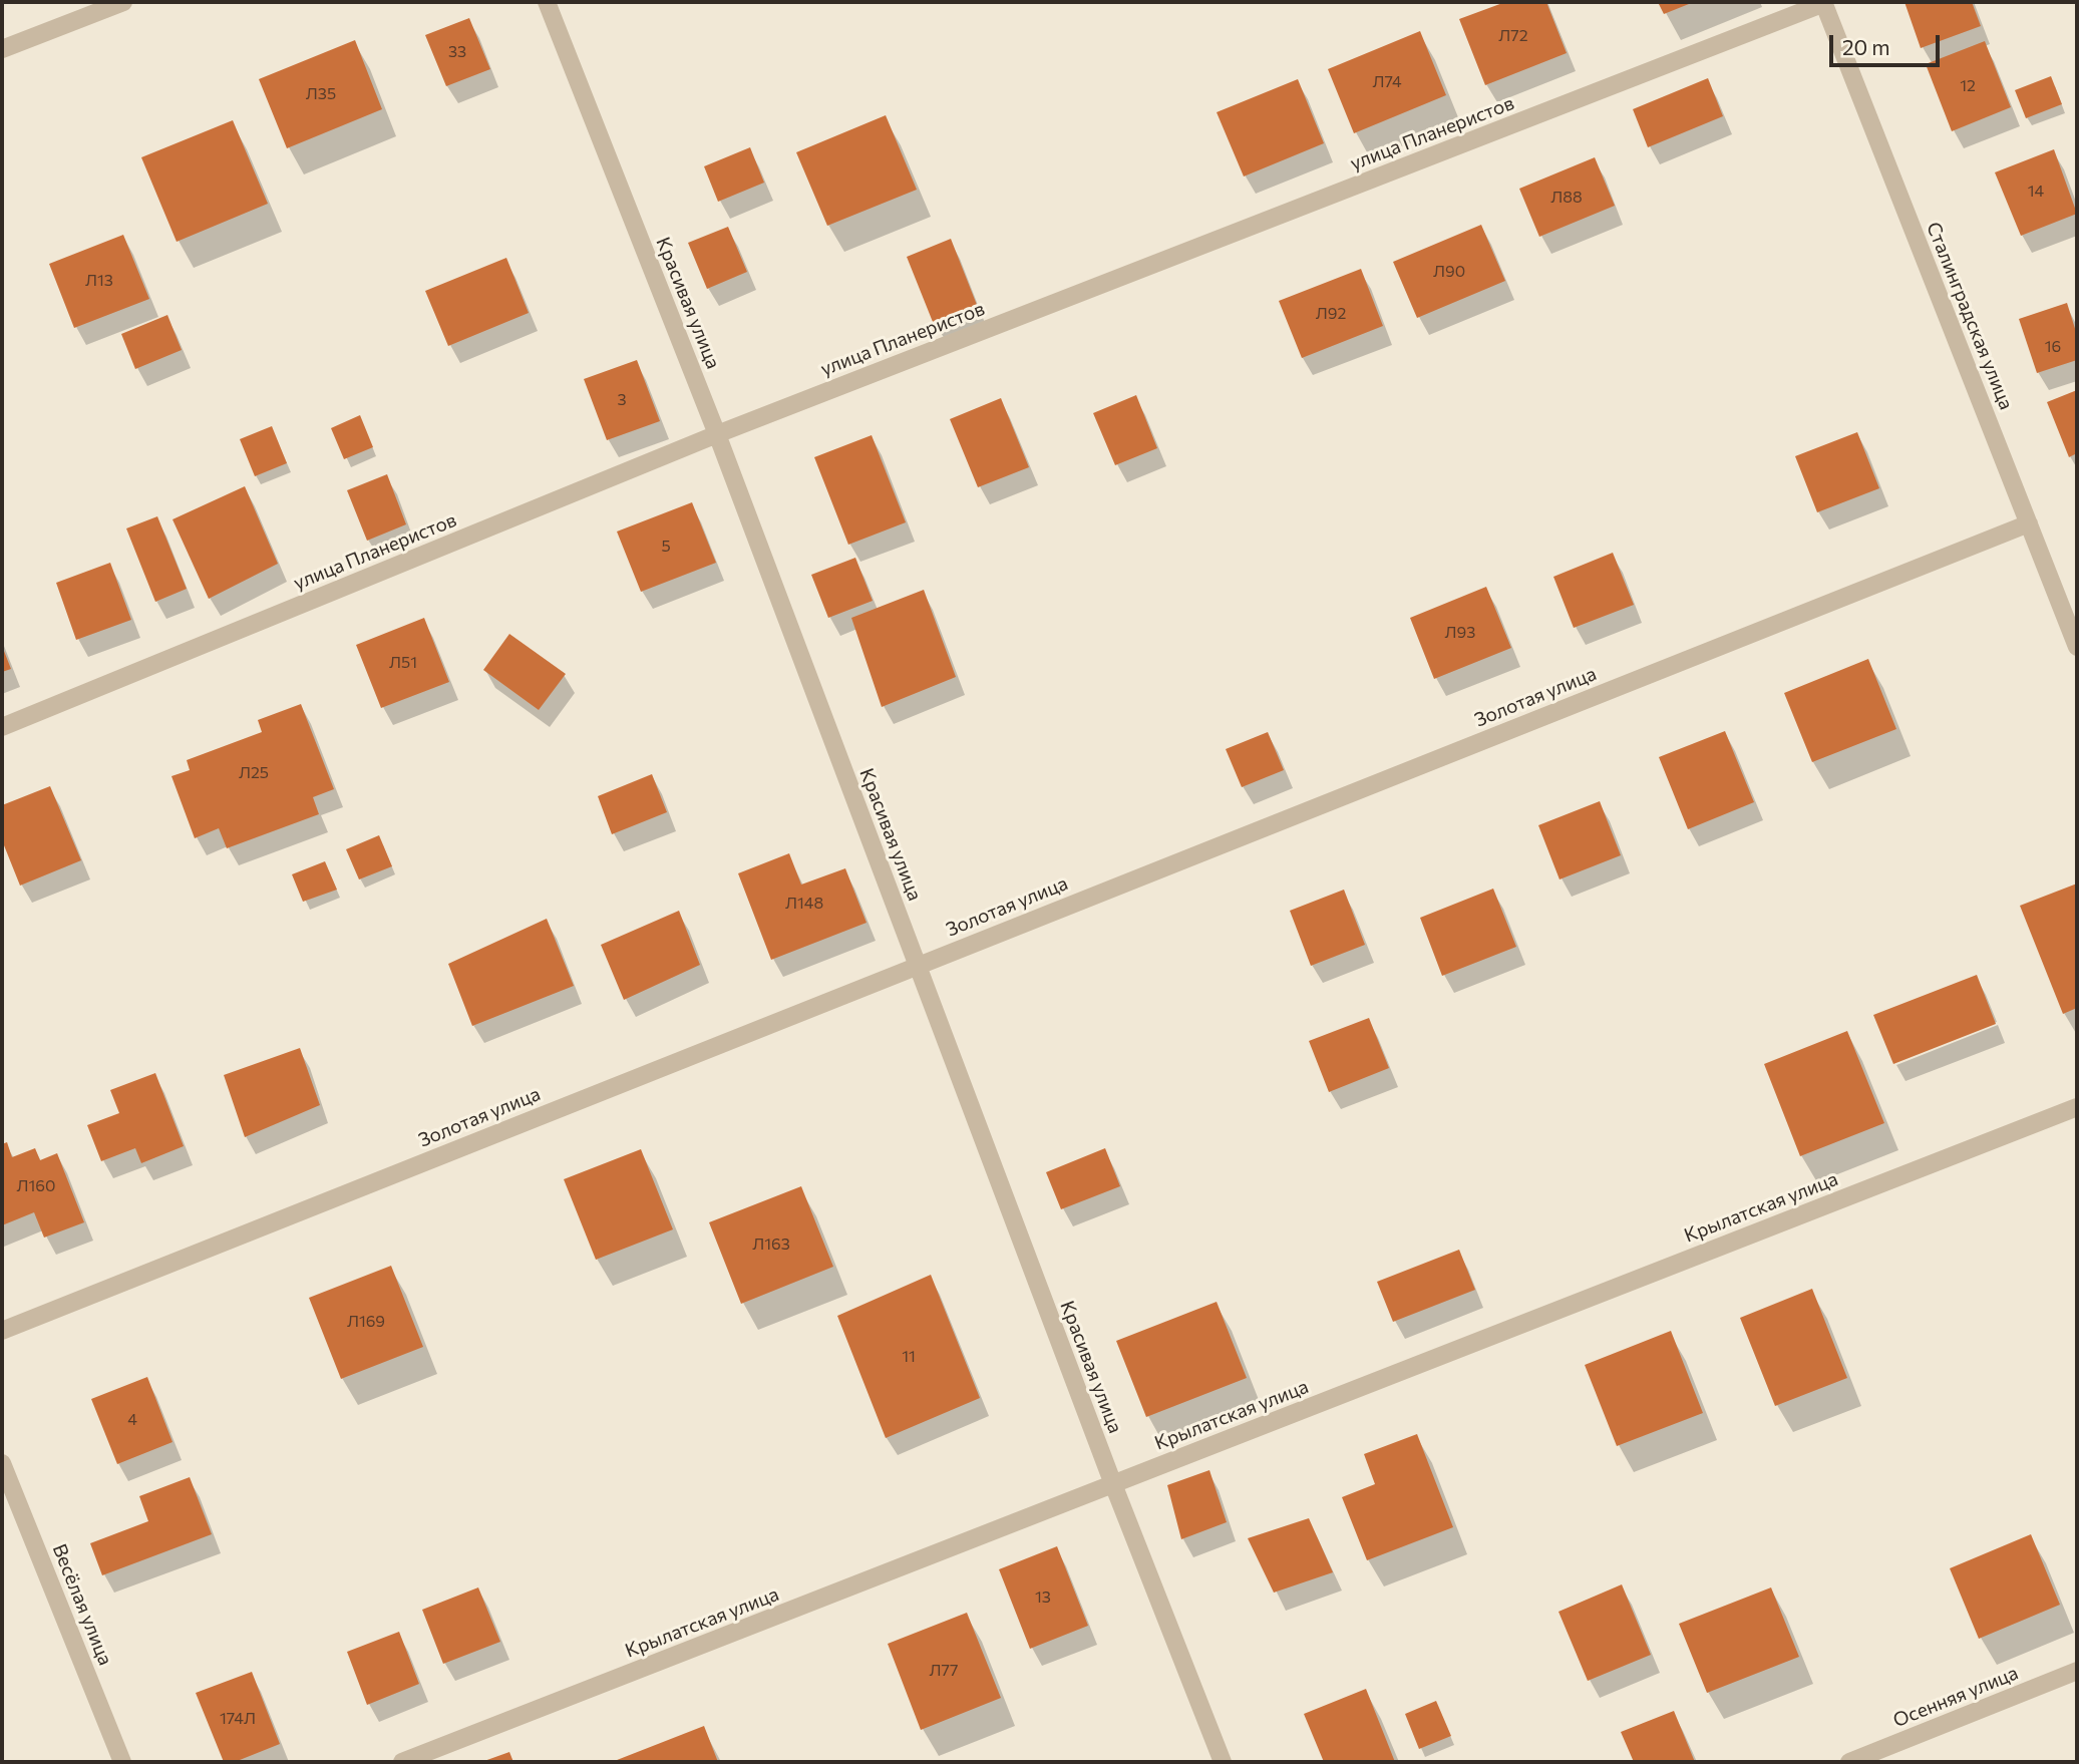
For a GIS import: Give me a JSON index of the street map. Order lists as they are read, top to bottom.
{
  "streets": {
    "street": [
      "улица Планеристов",
      "Красивая улица",
      "Сталинградская улица",
      "Золотая улица",
      "Крылатская улица",
      "Весёлая улица",
      "Осенняя улица"
    ]
  },
  "crossings": [
    ["улица Планеристов", "Красивая улица"],
    ["улица Планеристов", "Сталинградская улица"],
    ["Красивая улица", "Золотая улица"],
    ["Красивая улица", "Крылатская улица"],
    ["Сталинградская улица", "Золотая улица"]
  ],
  "house_numbers": [
    "Л72",
    "33",
    "Л74",
    "12",
    "Л35",
    "14",
    "Л88",
    "Л90",
    "Л13",
    "Л92",
    "16",
    "3",
    "5",
    "Л93",
    "Л51",
    "Л25",
    "Л148",
    "Л160",
    "Л163",
    "Л169",
    "11",
    "4",
    "13",
    "Л77",
    "174Л"
  ],
  "scale_bar": "20 m"
}
